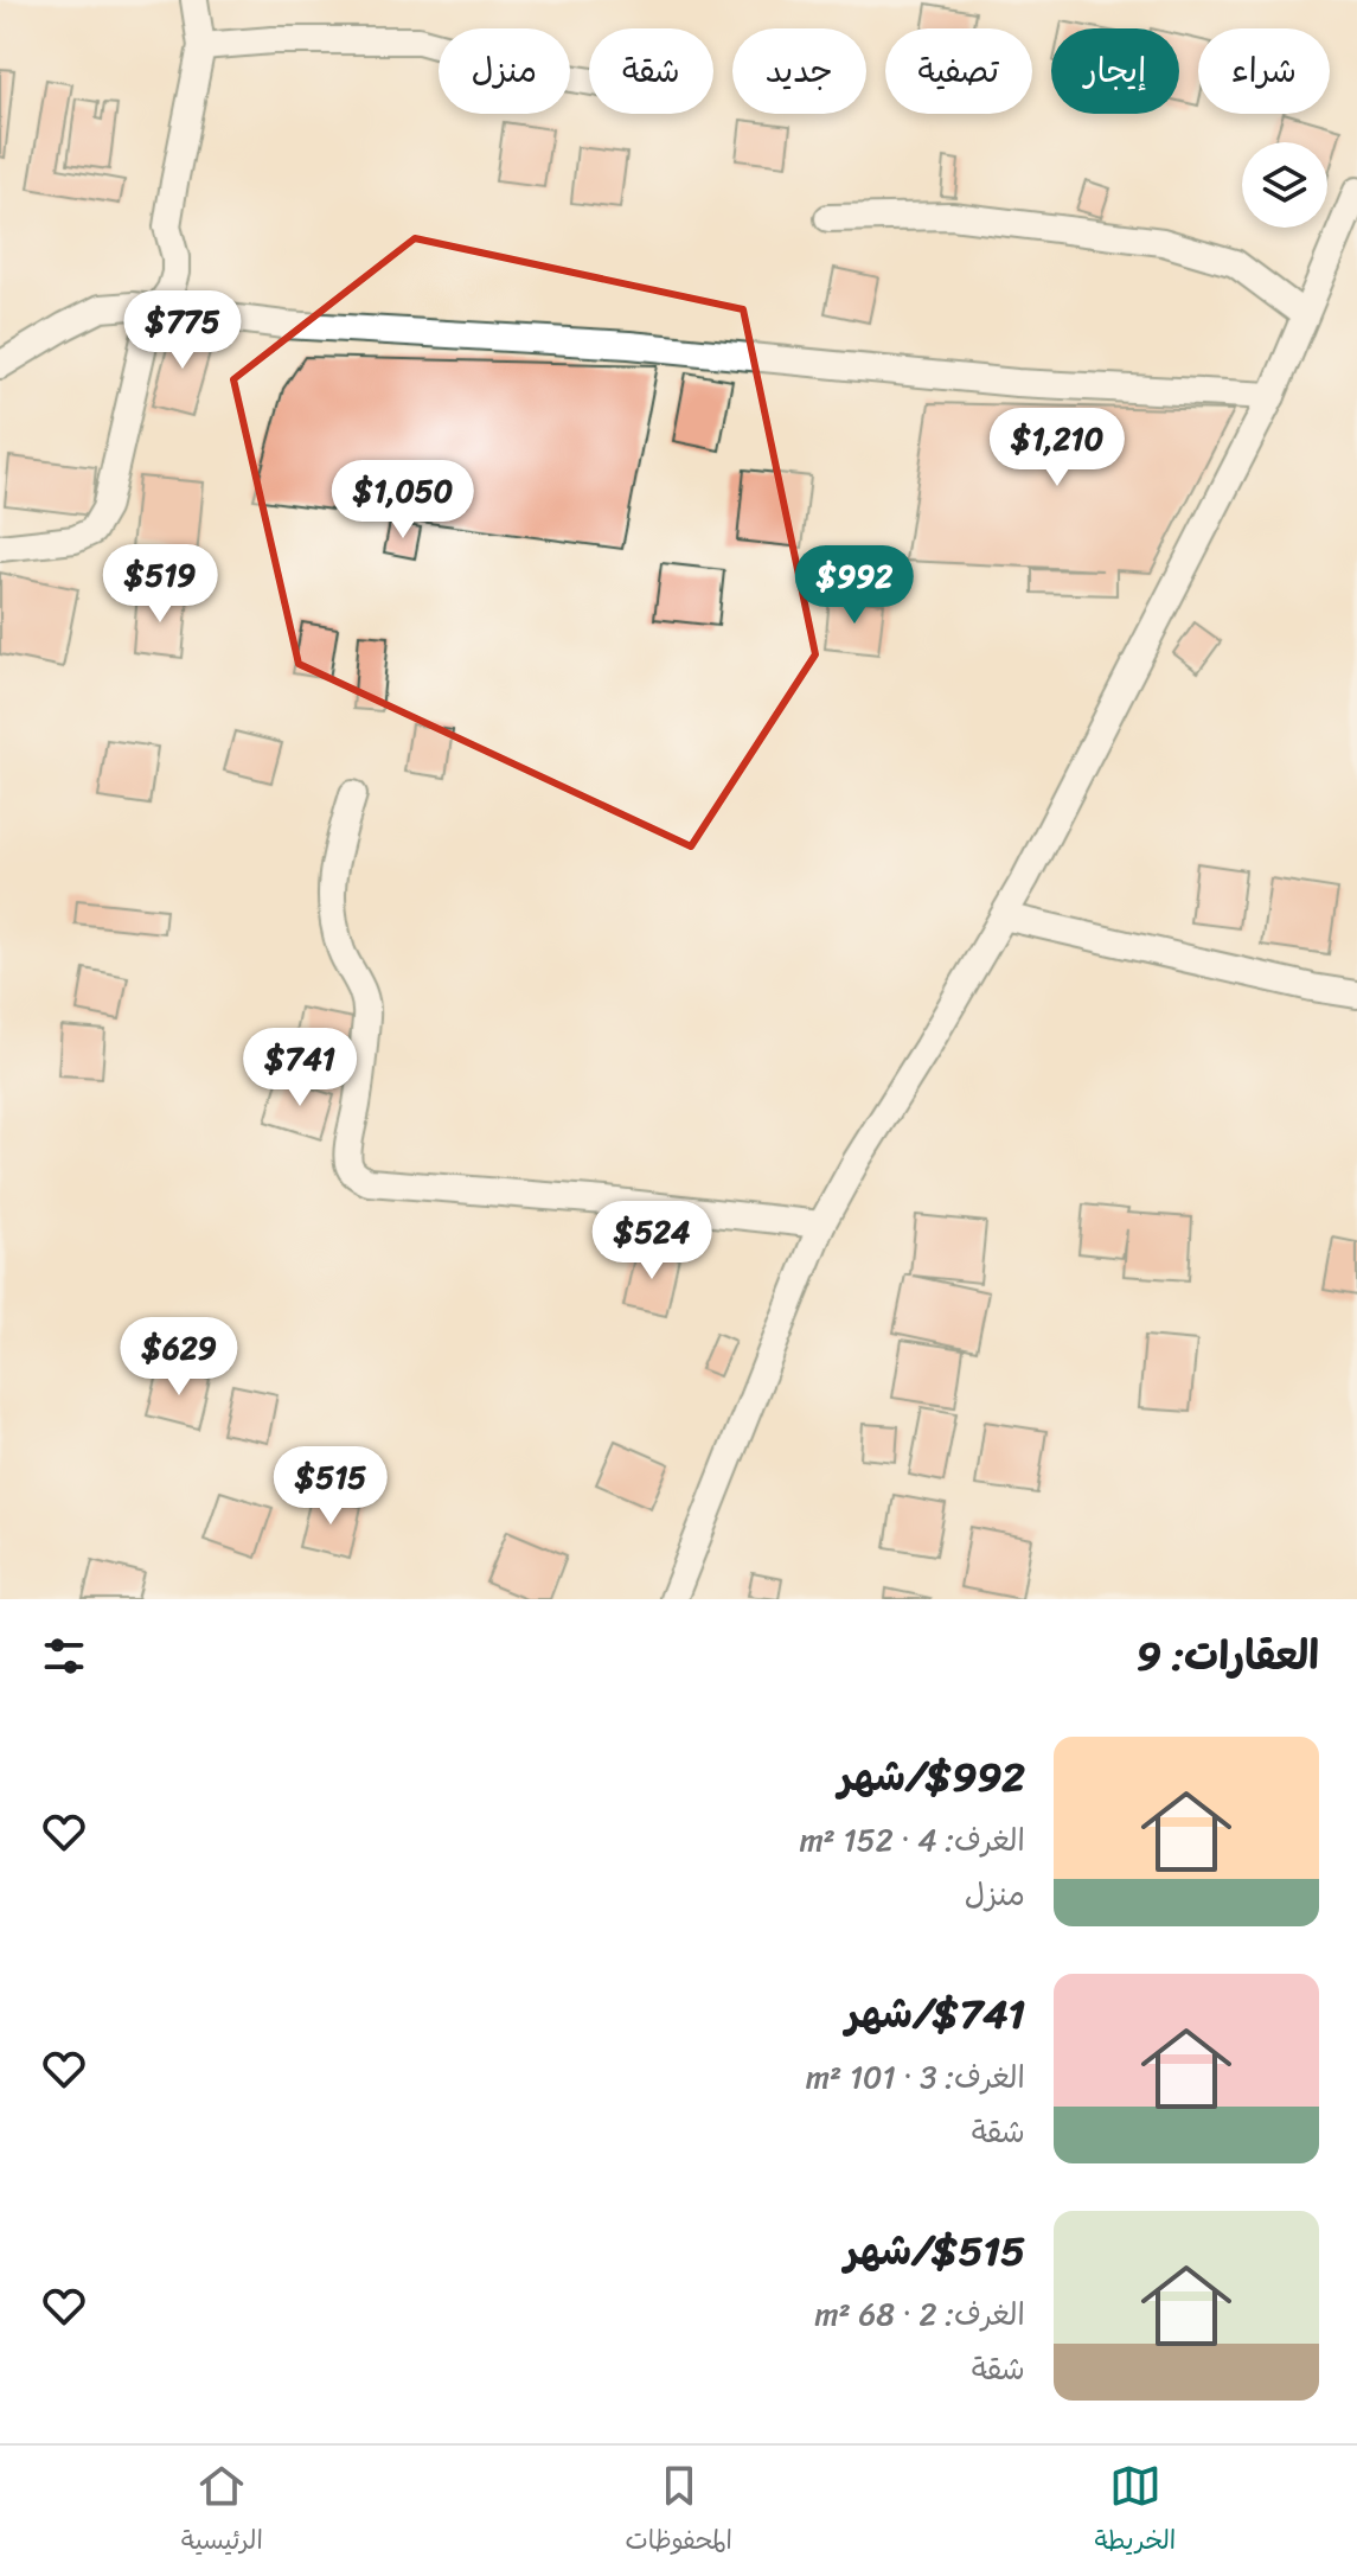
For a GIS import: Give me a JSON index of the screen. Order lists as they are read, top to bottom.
{
  "page": {
    "chip": [
      "شراء",
      "إيجار",
      "تصفية",
      "جديد",
      "شقة",
      "منزل"
    ],
    "price": [
      "$775",
      "$1,210",
      "$1,050",
      "$519",
      "$992",
      "$741",
      "$524",
      "$629",
      "$515"
    ],
    "heading": "العقارات: 9",
    "list": [
      {
        "name": "$992/شهر",
        "note": "الغرف: 4 · 152 m² · منزل"
      },
      {
        "name": "$741/شهر",
        "note": "الغرف: 3 · 101 m² · شقة"
      },
      {
        "name": "$515/شهر",
        "note": "الغرف: 2 · 68 m² · شقة"
      }
    ],
    "tabs": ["الخريطة", "المحفوظات", "الرئيسية"]
  }
}
